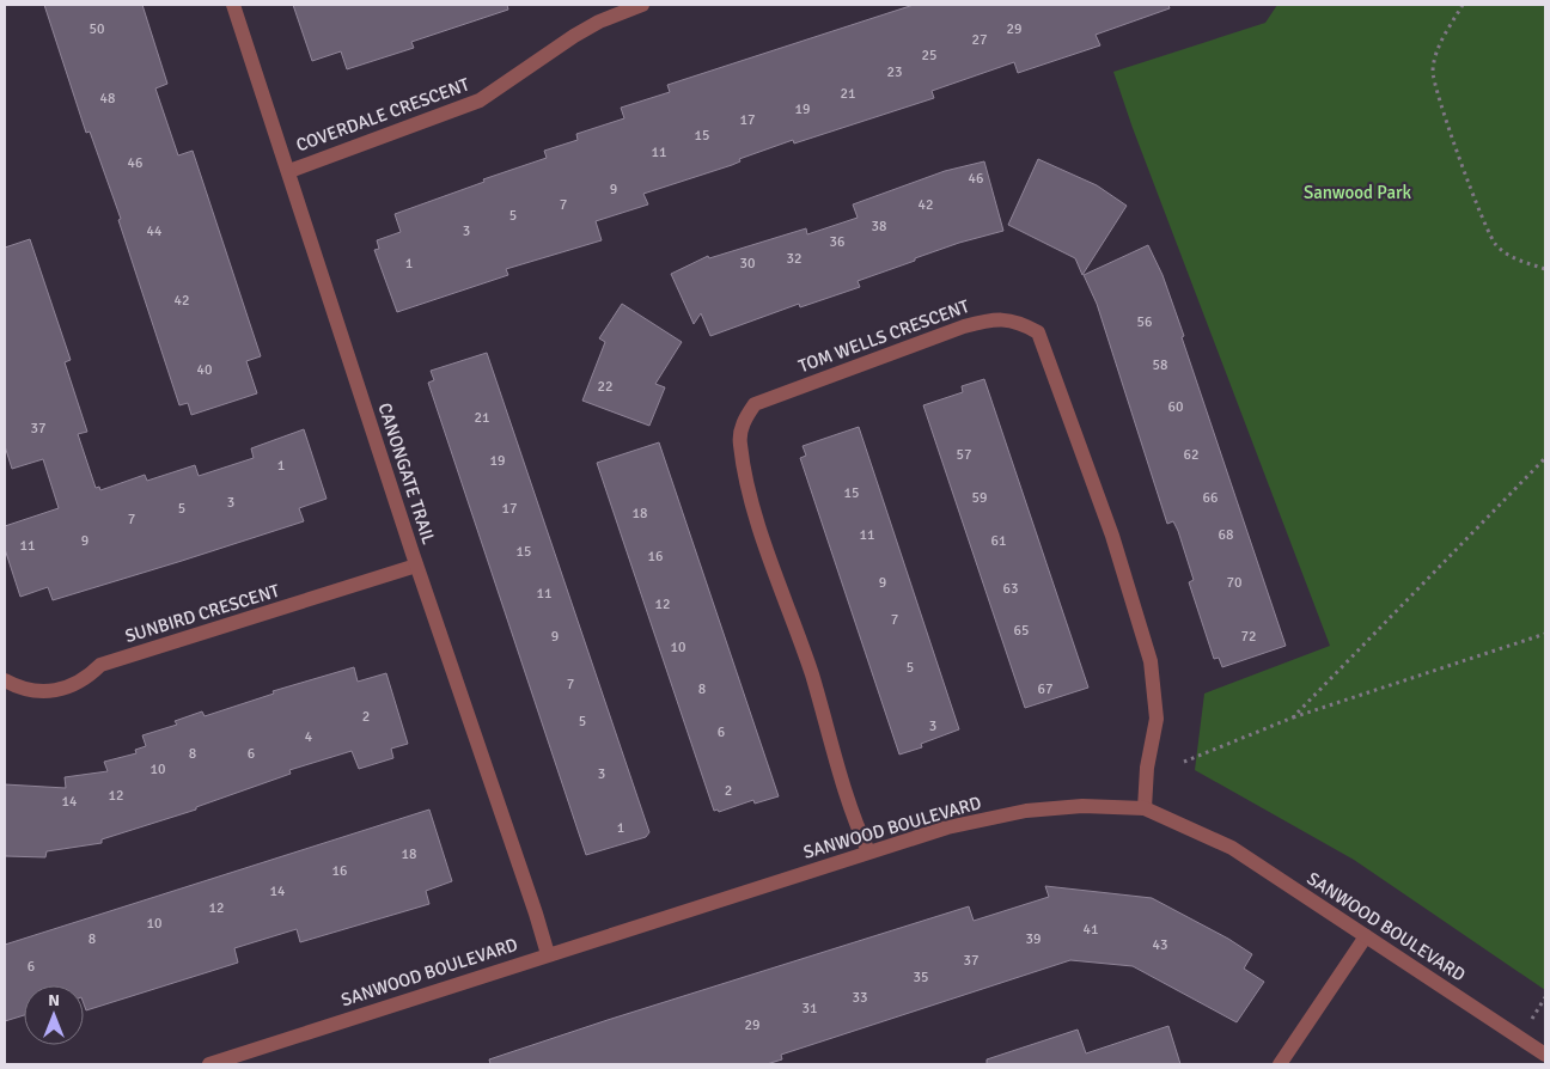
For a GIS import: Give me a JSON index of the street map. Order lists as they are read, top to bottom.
{
  "streets": {
    "street": [
      "COVERDALE CRESCENT",
      "TOM WELLS CRESCENT",
      "CANONGATE TRAIL",
      "SUNBIRD CRESCENT",
      "SANWOOD BOULEVARD"
    ]
  },
  "crossings": [
    ["COVERDALE CRESCENT", "CANONGATE TRAIL"],
    ["TOM WELLS CRESCENT", "SANWOOD BOULEVARD"],
    ["CANONGATE TRAIL", "SUNBIRD CRESCENT"],
    ["CANONGATE TRAIL", "SANWOOD BOULEVARD"]
  ],
  "parks": ["Sanwood Park"],
  "house_numbers": [
    "50",
    "29",
    "27",
    "25",
    "23",
    "21",
    "48",
    "19",
    "17",
    "15",
    "11",
    "46",
    "46",
    "9",
    "7",
    "42",
    "5",
    "38",
    "44",
    "3",
    "36",
    "32",
    "1",
    "30",
    "42",
    "56",
    "58",
    "40",
    "22",
    "60",
    "21",
    "37",
    "57",
    "62",
    "19",
    "1",
    "15",
    "59",
    "66",
    "3",
    "5",
    "17",
    "18",
    "7",
    "11",
    "68",
    "9",
    "61",
    "11",
    "15",
    "16",
    "9",
    "70",
    "63",
    "11",
    "12",
    "7",
    "65",
    "9",
    "72",
    "10",
    "5",
    "7",
    "8",
    "67",
    "2",
    "5",
    "3",
    "6",
    "4",
    "8",
    "6",
    "10",
    "3",
    "2",
    "12",
    "14",
    "1",
    "18",
    "16",
    "14",
    "12",
    "10",
    "41",
    "8",
    "39",
    "43",
    "37",
    "6",
    "35",
    "33",
    "31",
    "29"
  ],
  "north": "top"
}
